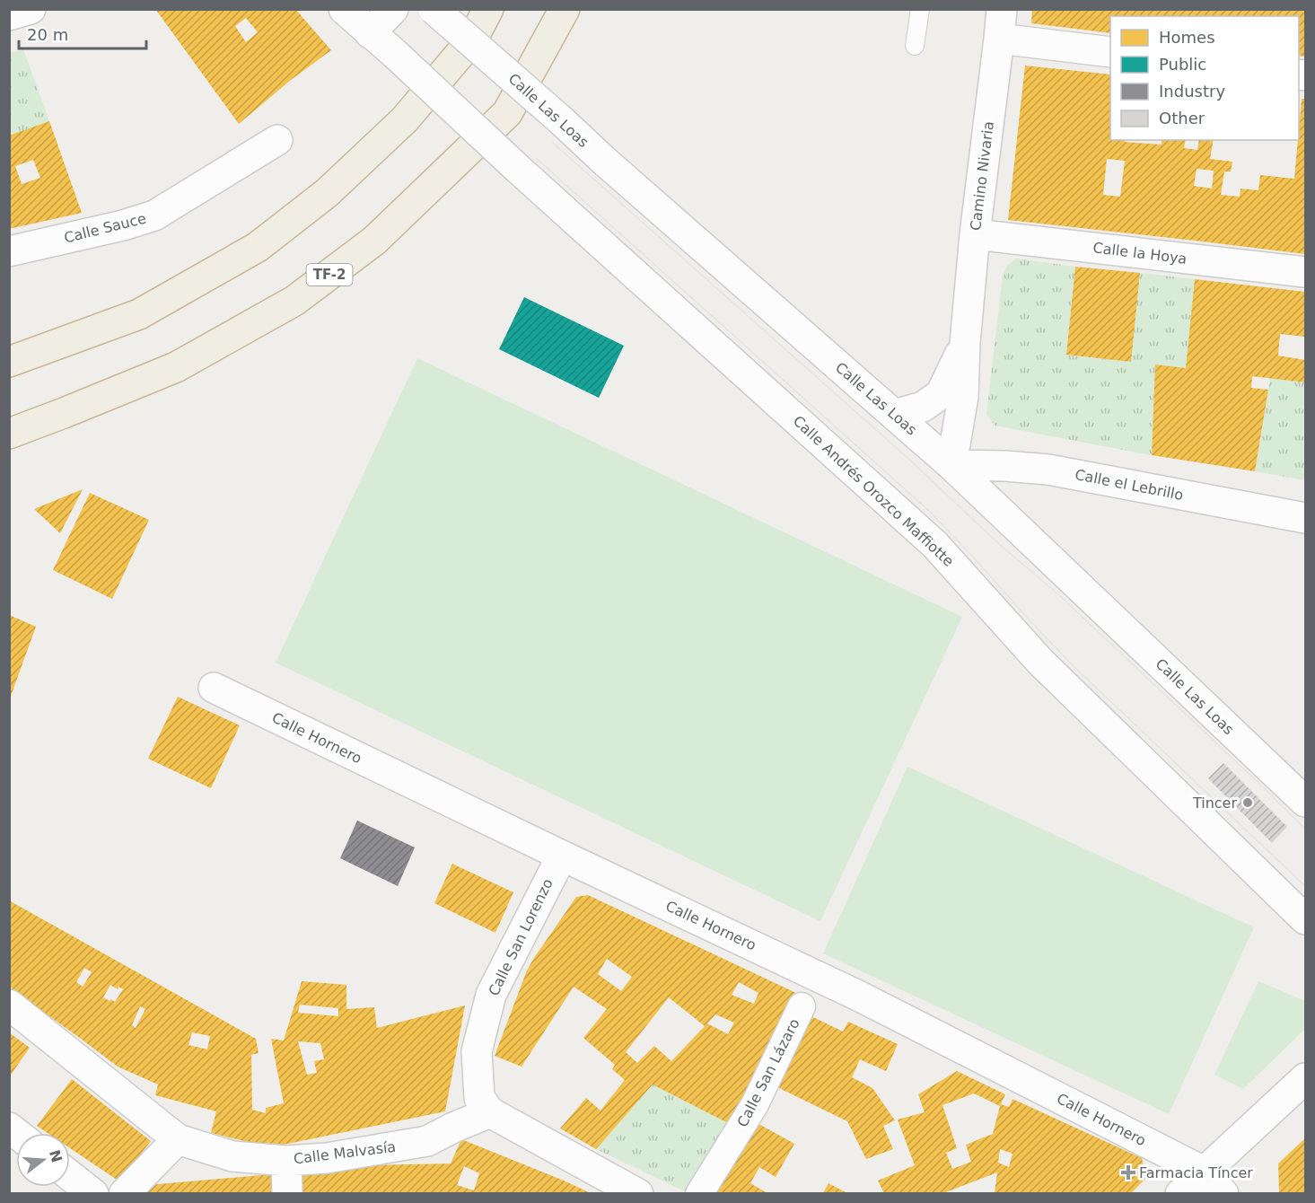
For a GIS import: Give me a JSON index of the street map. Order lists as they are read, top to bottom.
{
  "streets": {
    "highway": ["TF-2"],
    "street": [
      "Calle Las Loas",
      "Camino Nivaria",
      "Calle Sauce",
      "Calle la Hoya",
      "Calle el Lebrillo",
      "Calle Andrés Orozco Maffiotte",
      "Calle Hornero",
      "Calle San Lorenzo",
      "Calle San Lázaro",
      "Calle Malvasía"
    ]
  },
  "crossings": [
    ["Calle Las Loas", "Camino Nivaria"],
    ["Calle Las Loas", "Calle el Lebrillo"],
    ["Camino Nivaria", "Calle la Hoya"],
    ["Camino Nivaria", "Calle el Lebrillo"],
    ["Calle Hornero", "Calle San Lorenzo"],
    ["Calle San Lorenzo", "Calle Malvasía"]
  ],
  "places": {
    "other": ["Tincer"],
    "health": ["Farmacia Tíncer"]
  },
  "legend": [
    "Homes",
    "Public",
    "Industry",
    "Other"
  ],
  "scale_bar": "20 m",
  "north": "right"
}
